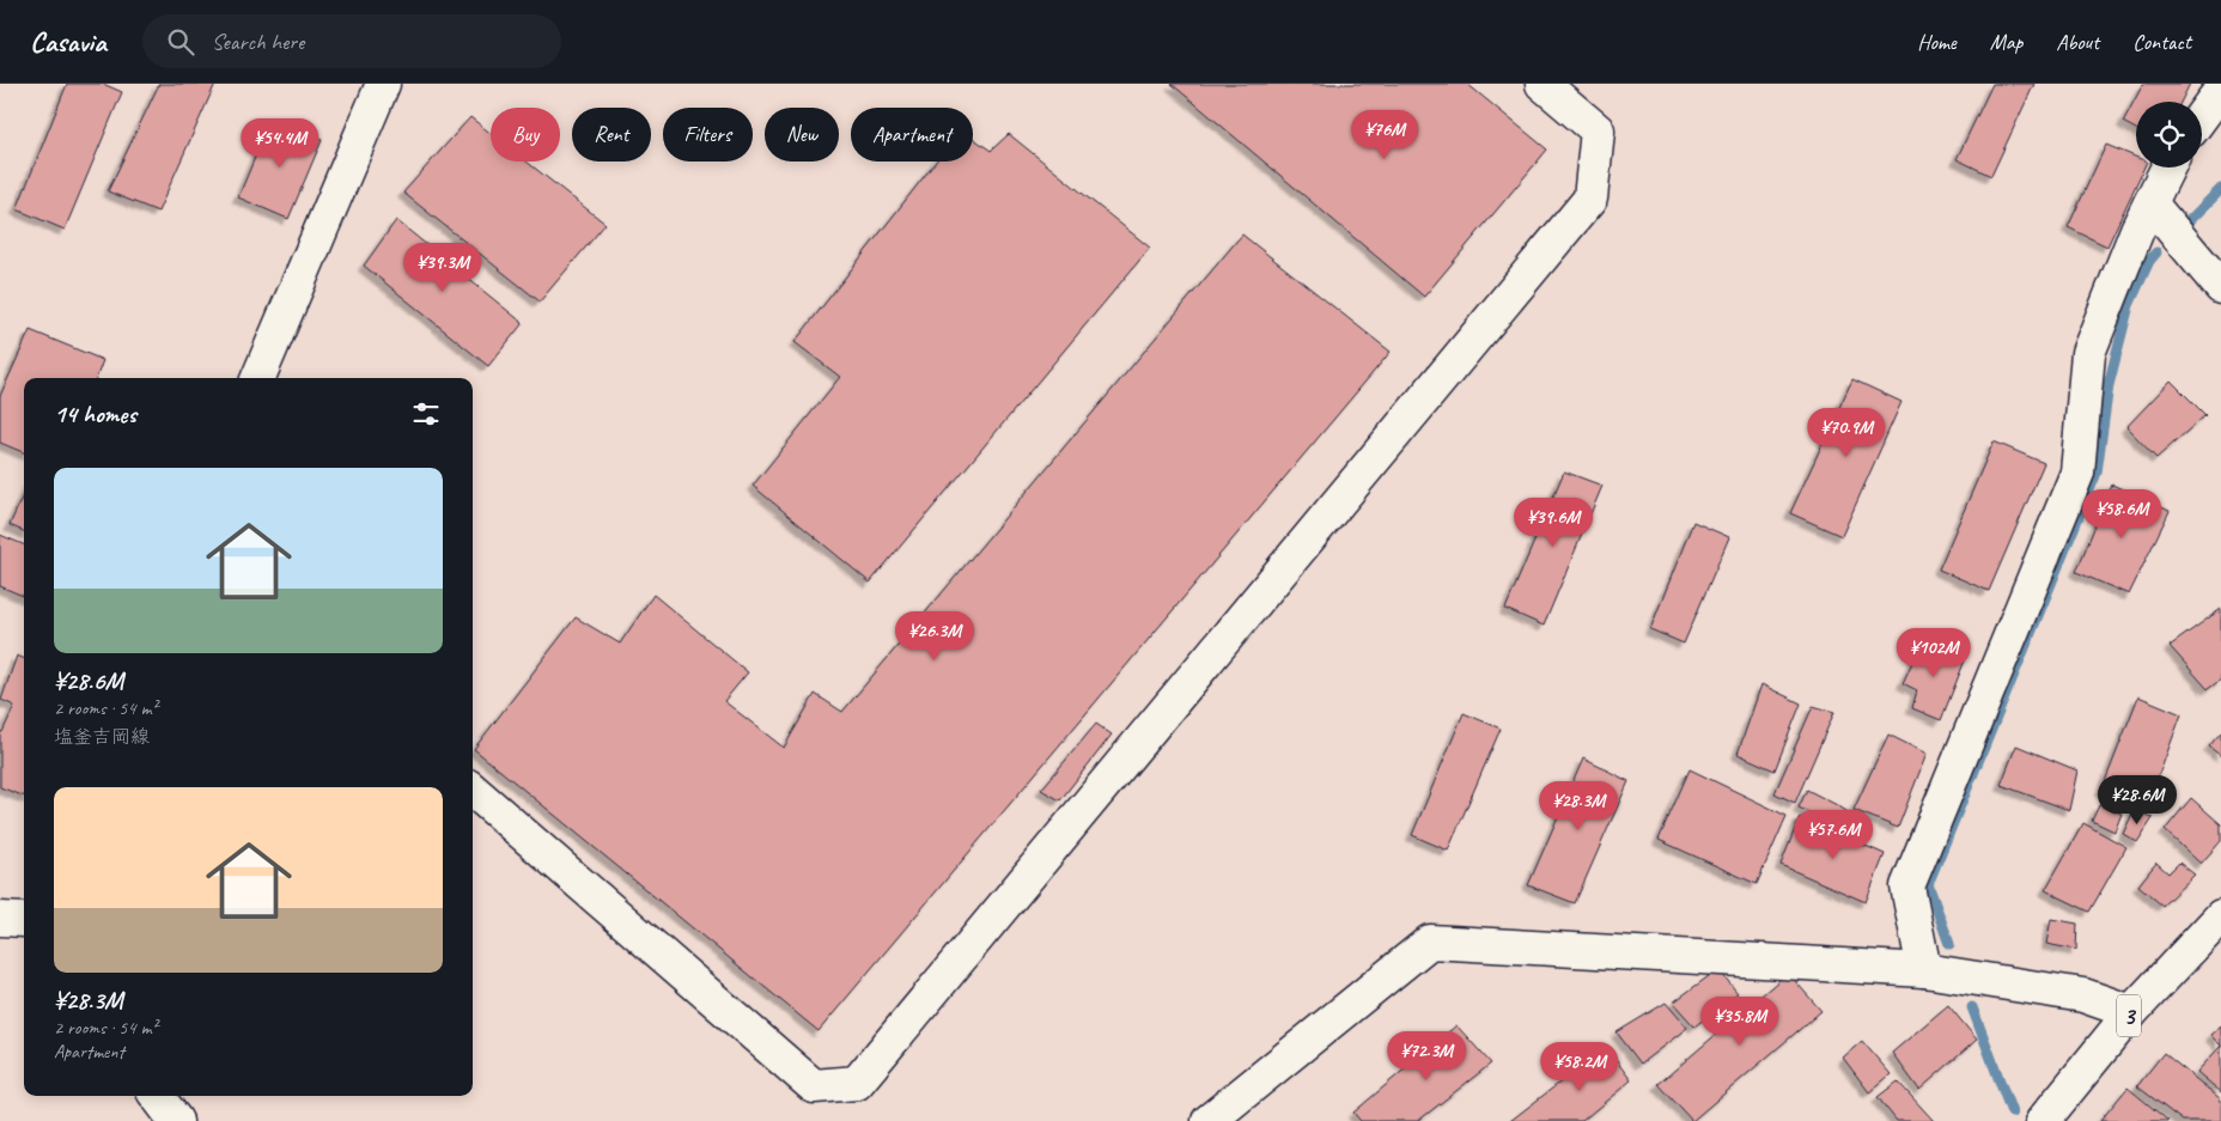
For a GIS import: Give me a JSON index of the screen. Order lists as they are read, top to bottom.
{
  "streets": {
    "street": ["3"]
  },
  "page": {
    "header": "Casavia",
    "search": "Search here",
    "nav": [
      "Home",
      "Map",
      "About",
      "Contact"
    ],
    "chip": [
      "Buy",
      "Rent",
      "Filters",
      "New",
      "Apartment"
    ],
    "price": [
      "¥76M",
      "¥54.4M",
      "¥39.3M",
      "¥70.9M",
      "¥58.6M",
      "¥39.6M",
      "¥26.3M",
      "¥102M",
      "¥28.6M",
      "¥28.3M",
      "¥57.6M",
      "¥35.8M",
      "¥72.3M",
      "¥58.2M"
    ],
    "heading": "14 homes",
    "list": [
      {
        "name": "¥28.6M",
        "note": "2 rooms · 54 m² · 塩釜吉岡線"
      },
      {
        "name": "¥28.3M",
        "note": "2 rooms · 54 m² · Apartment"
      }
    ]
  }
}
